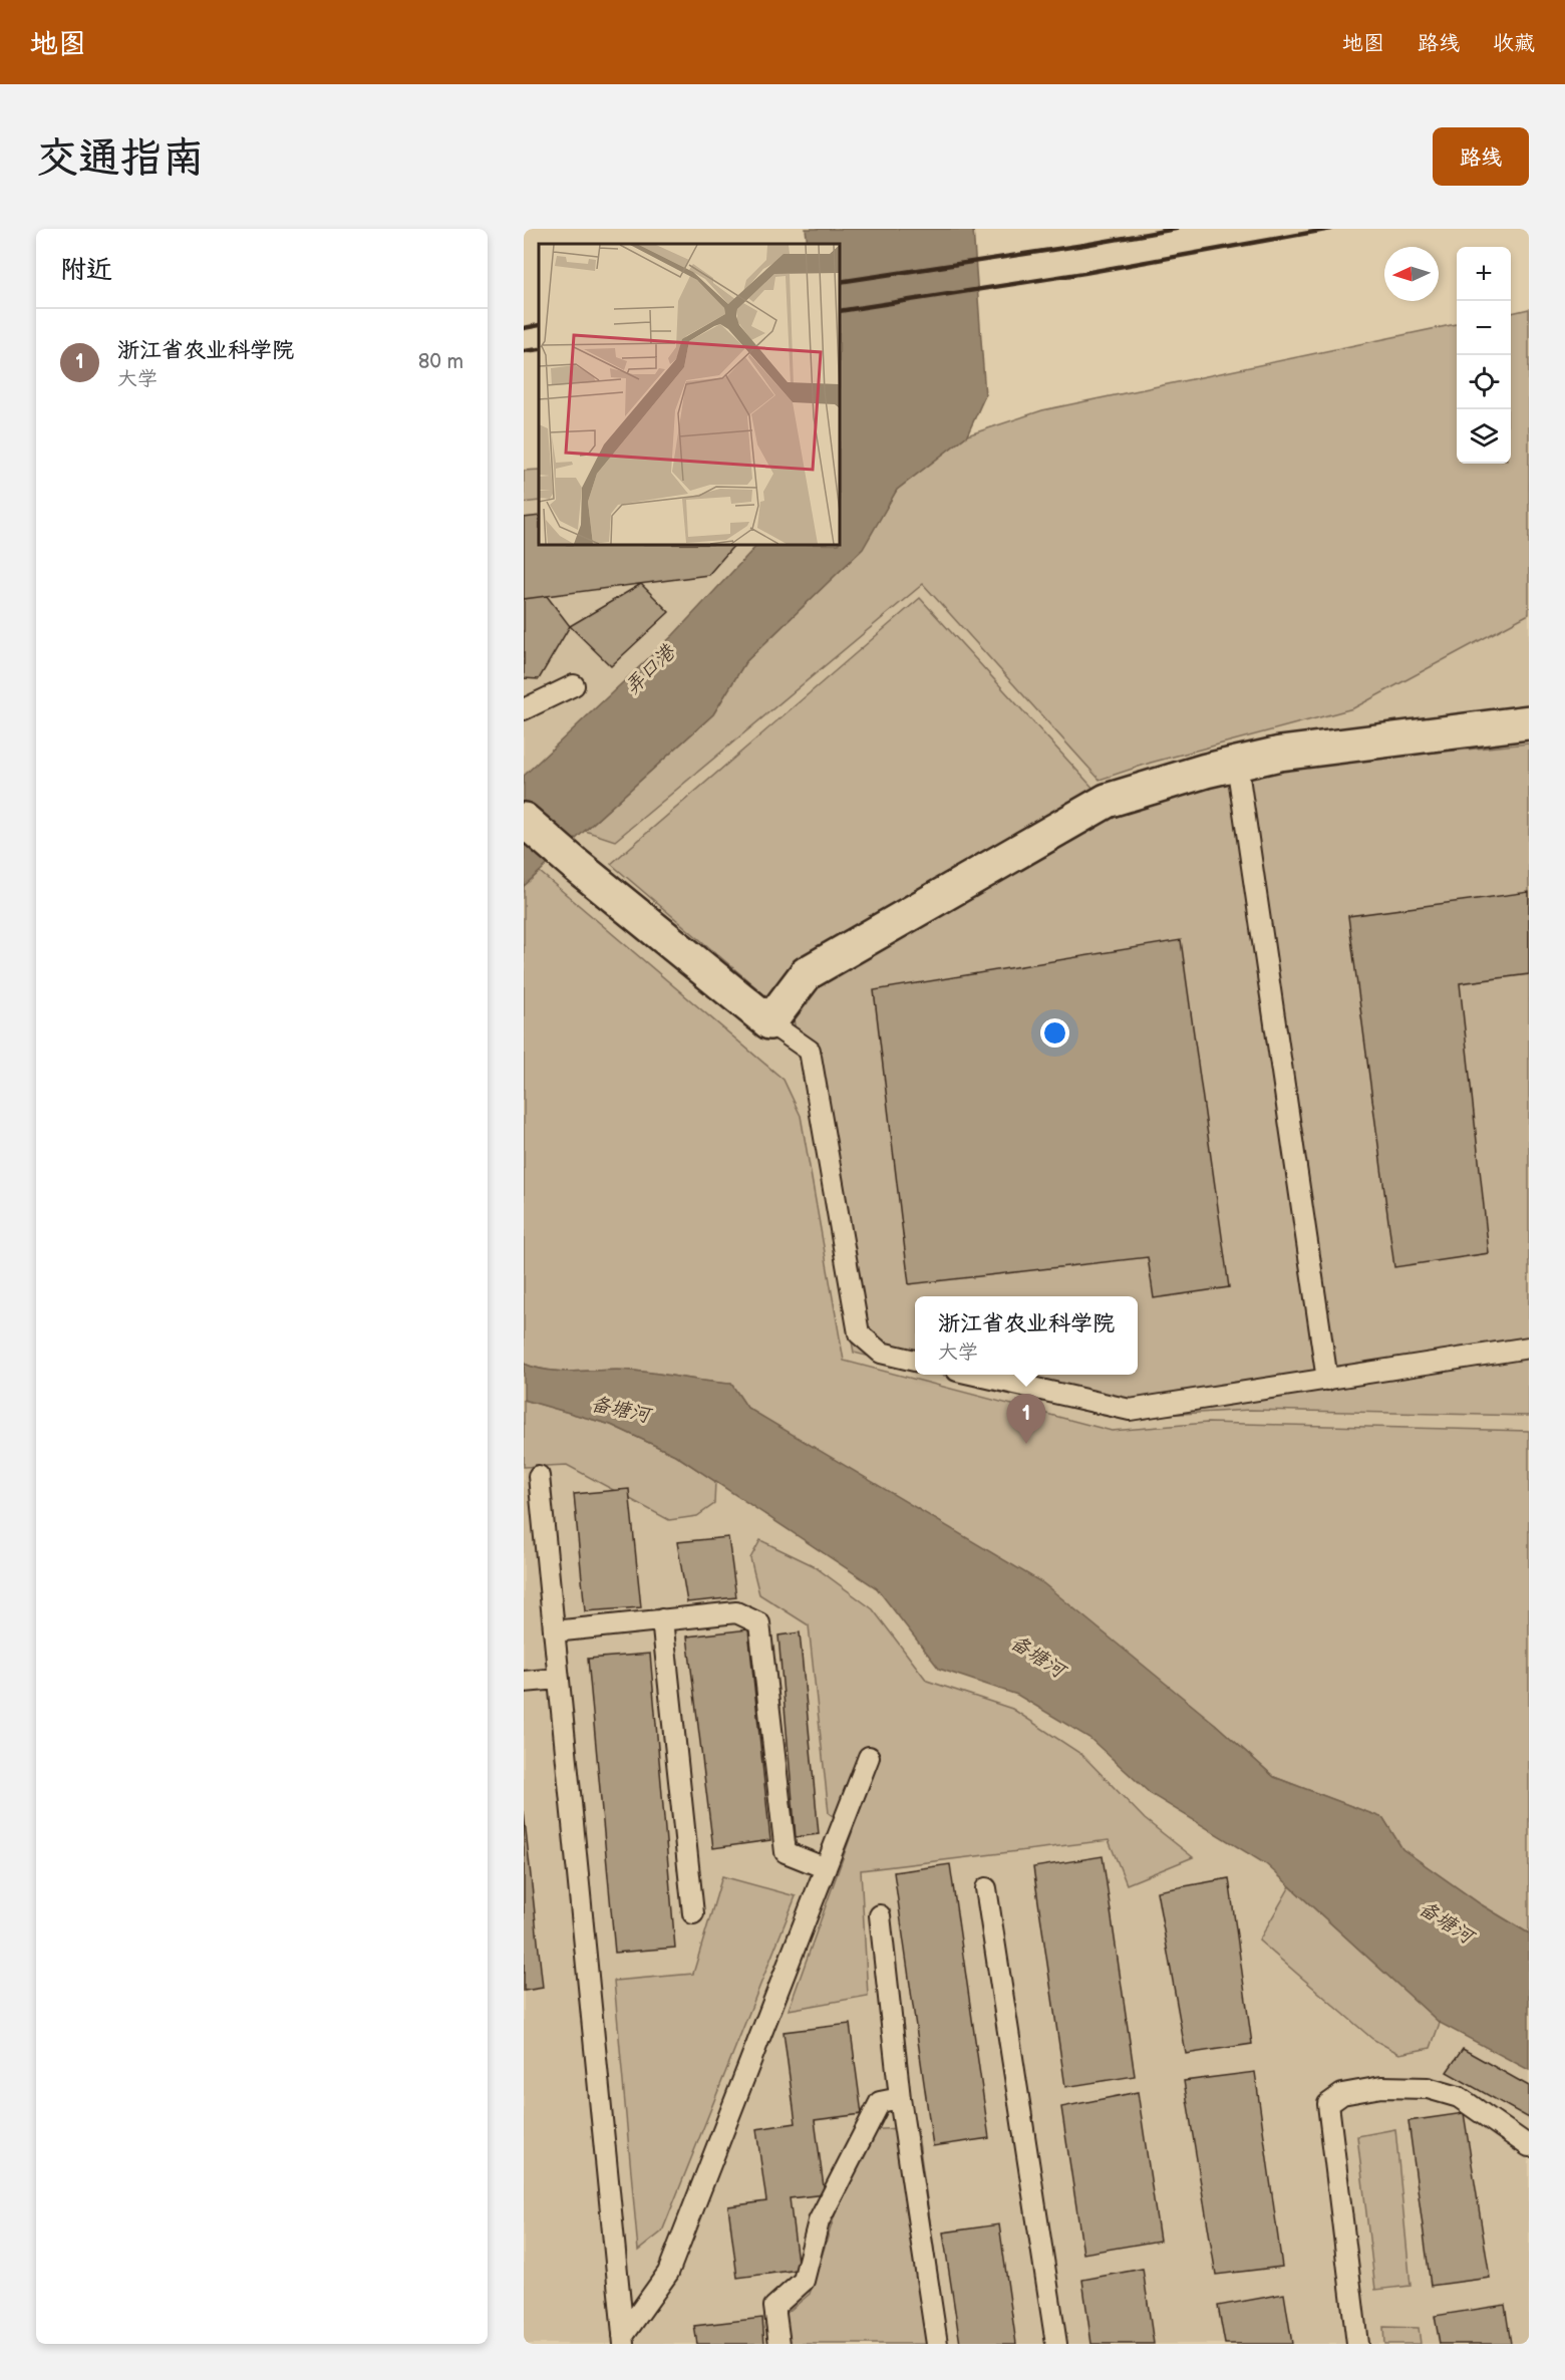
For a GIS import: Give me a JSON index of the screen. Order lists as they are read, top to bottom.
{
  "water": ["弄口港", "备塘河"],
  "north": "left",
  "page": {
    "header": "地图",
    "nav": ["地图", "路线", "收藏"],
    "buttons": "路线",
    "title": "交通指南",
    "heading": "附近",
    "map_buttons": ["+", "−"],
    "list": [
      {
        "mark": "1",
        "name": "浙江省农业科学院",
        "note": "大学",
        "value": "80 m"
      }
    ],
    "popup": ["浙江省农业科学院", "大学"],
    "pins": "1"
  }
}
